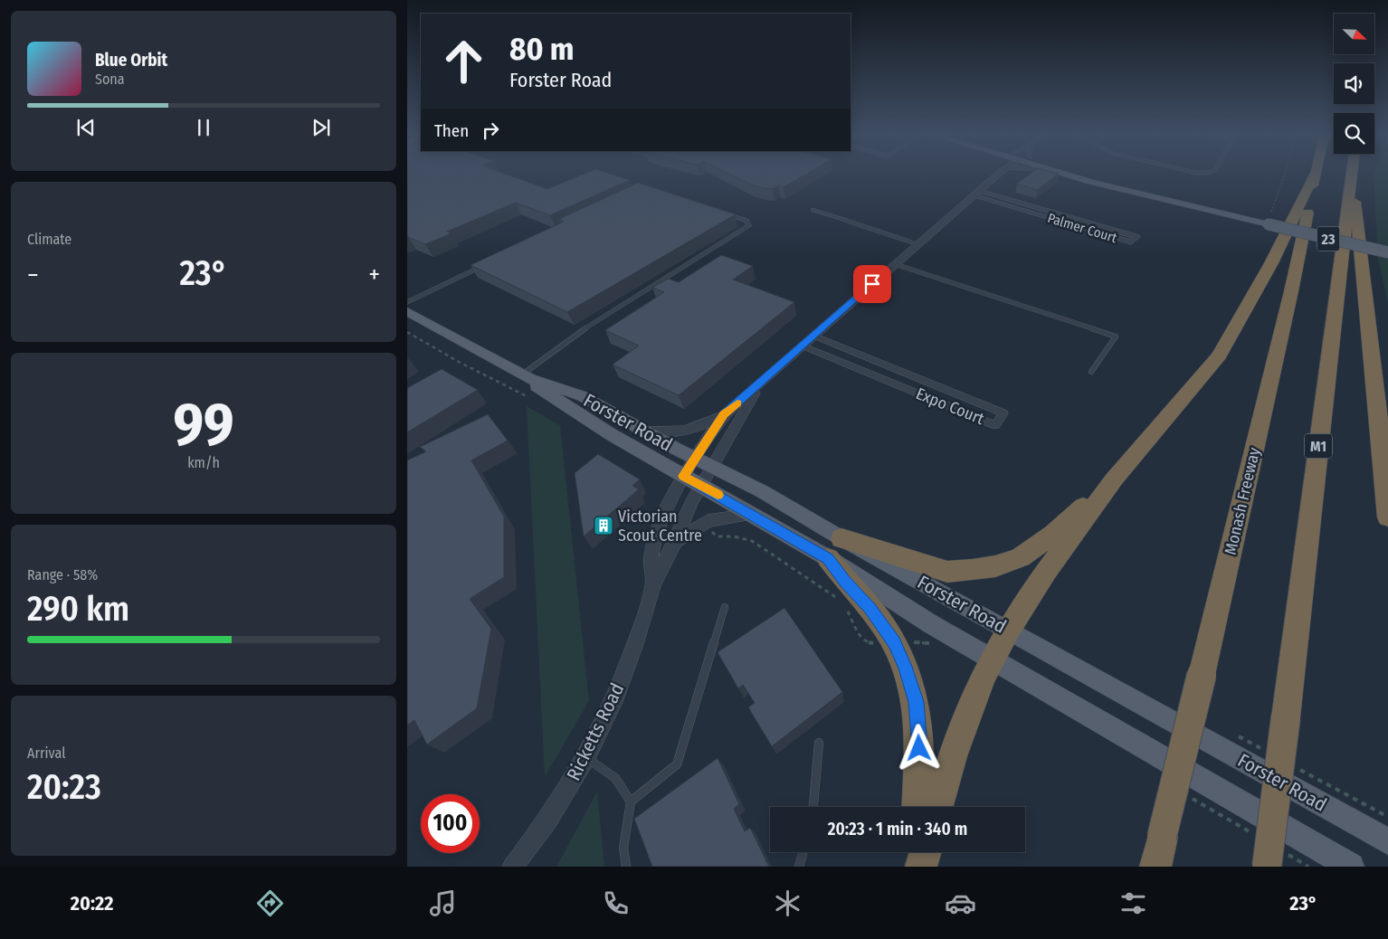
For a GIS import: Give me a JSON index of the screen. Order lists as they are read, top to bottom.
{
  "streets": {
    "highway": ["M1", "Monash Freeway"],
    "main road": ["23", "Forster Road"],
    "street": ["Palmer Court", "Expo Court", "Ricketts Road"]
  },
  "crossings": [
    ["Forster Road", "Ricketts Road"]
  ],
  "places": {
    "building": ["Victorian Scout Centre"]
  },
  "north": "bottom right",
  "page": {
    "turn": ["80 m", "Forster Road"],
    "song": ["Blue Orbit", "Sona"],
    "then": "Then",
    "tile": [
      "Climate",
      ["99", "km/h"],
      ["Range · 58%", "290 km"],
      ["Arrival", "20:23"]
    ],
    "heat": ["−", "23°", "+"],
    "limit": "100",
    "trip": "20:23 · 1 min · 340 m",
    "tabs": ["20:22", "23°"]
  }
}
